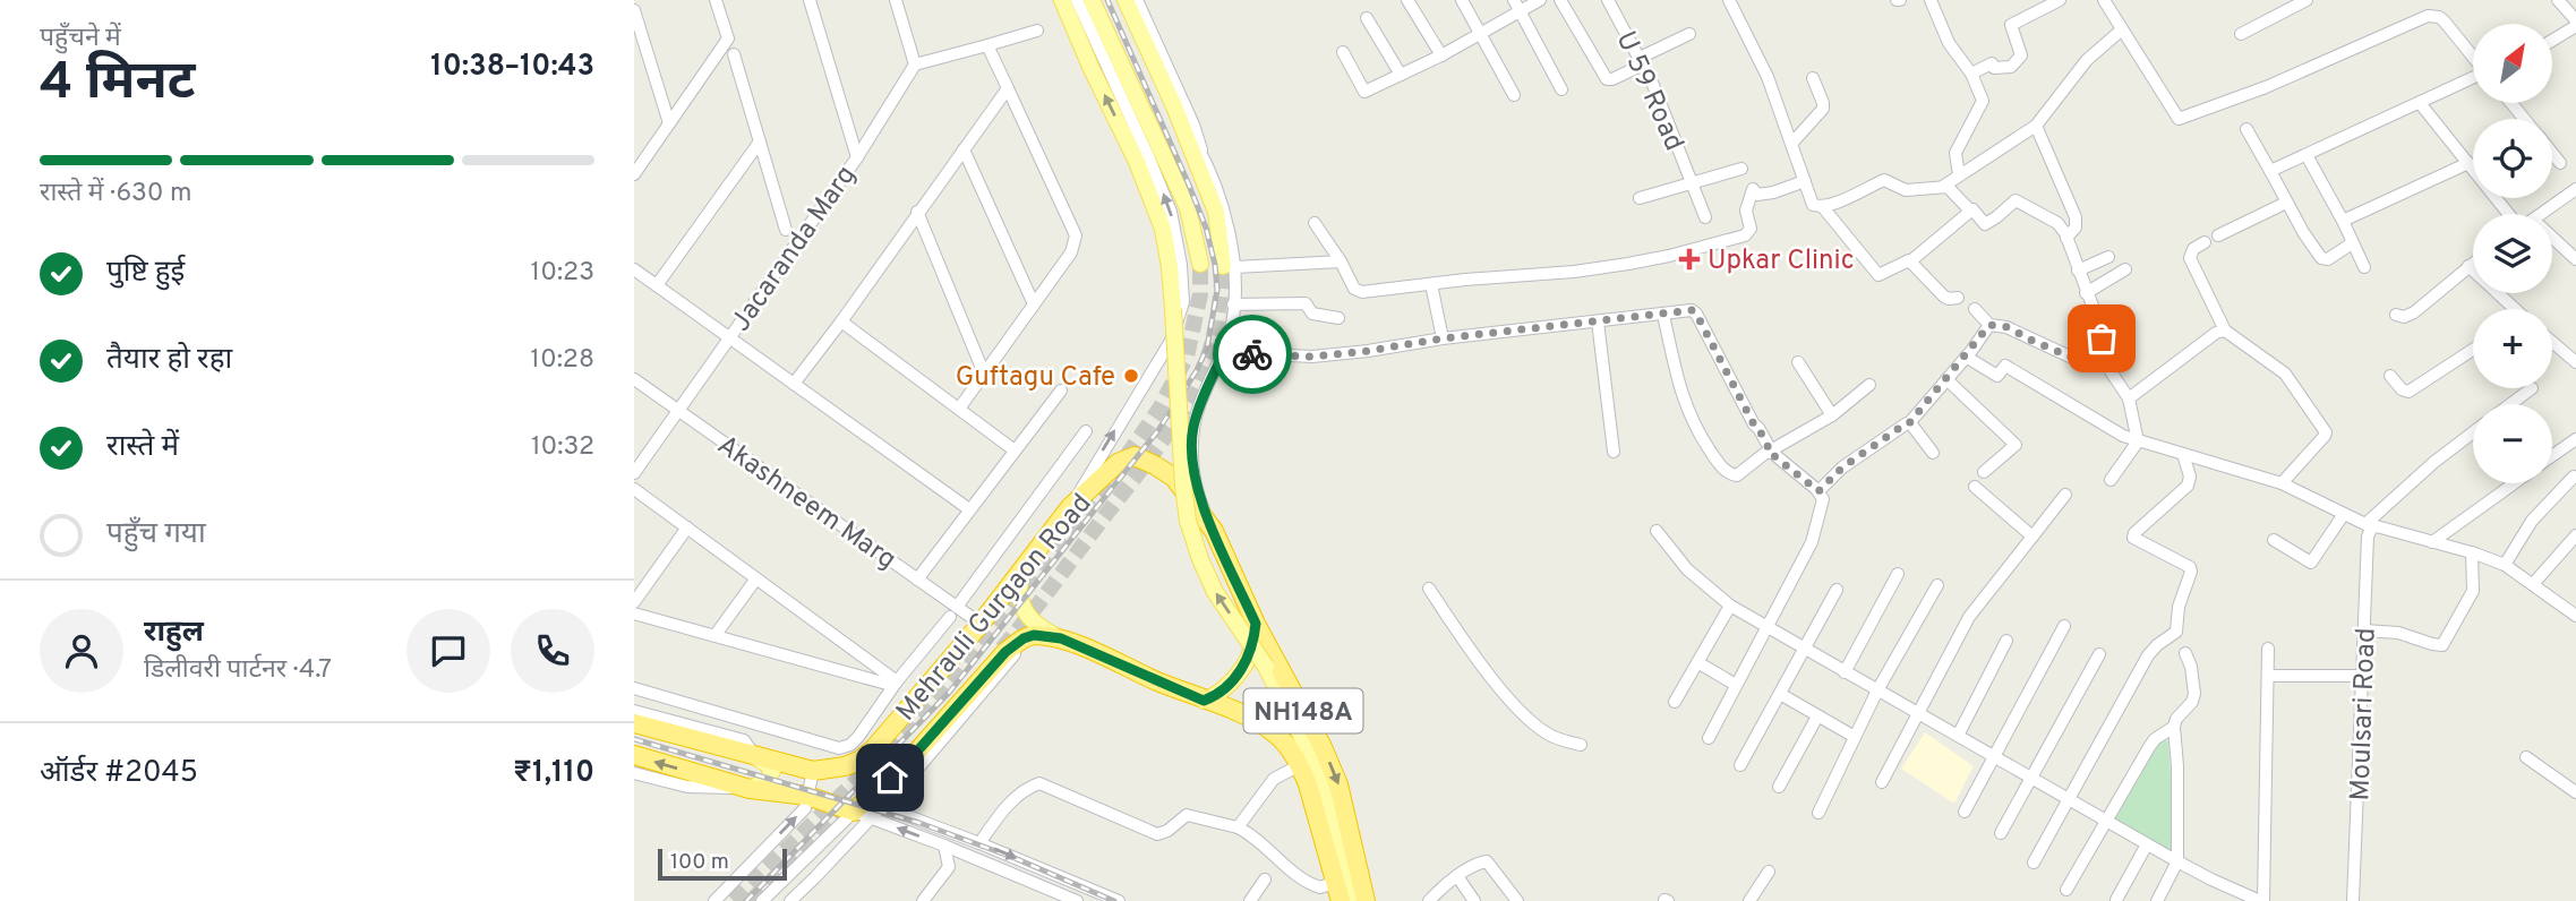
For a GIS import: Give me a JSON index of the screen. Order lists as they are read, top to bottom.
{
  "streets": {
    "highway": ["Mehrauli Gurgaon Road", "NH148A"],
    "street": [
      "U 59 Road",
      "Jacaranda Marg",
      "Akashneem Marg",
      "Moulsari Road"
    ]
  },
  "crossings": [
    ["Jacaranda Marg", "Akashneem Marg"],
    ["Akashneem Marg", "Mehrauli Gurgaon Road"]
  ],
  "places": {
    "health": ["Upkar Clinic"],
    "other": ["Guftagu Cafe"]
  },
  "scale_bar": "100 m",
  "north": "top right",
  "page": {
    "heading": ["4 मिनट", "पहुँचने में", "10:38–10:43"],
    "panel": [
      "राहुल",
      "डिलीवरी पार्टनर · 4.7",
      "ऑर्डर #2045",
      "₹1,110"
    ],
    "map_buttons": ["+", "−"],
    "bar": "रास्ते में · 630 m",
    "list": [
      ["पुष्टि हुई", "10:23"],
      ["तैयार हो रहा", "10:28"],
      ["रास्ते में", "10:32"],
      "पहुँच गया"
    ],
    "scale": "100 m"
  }
}
